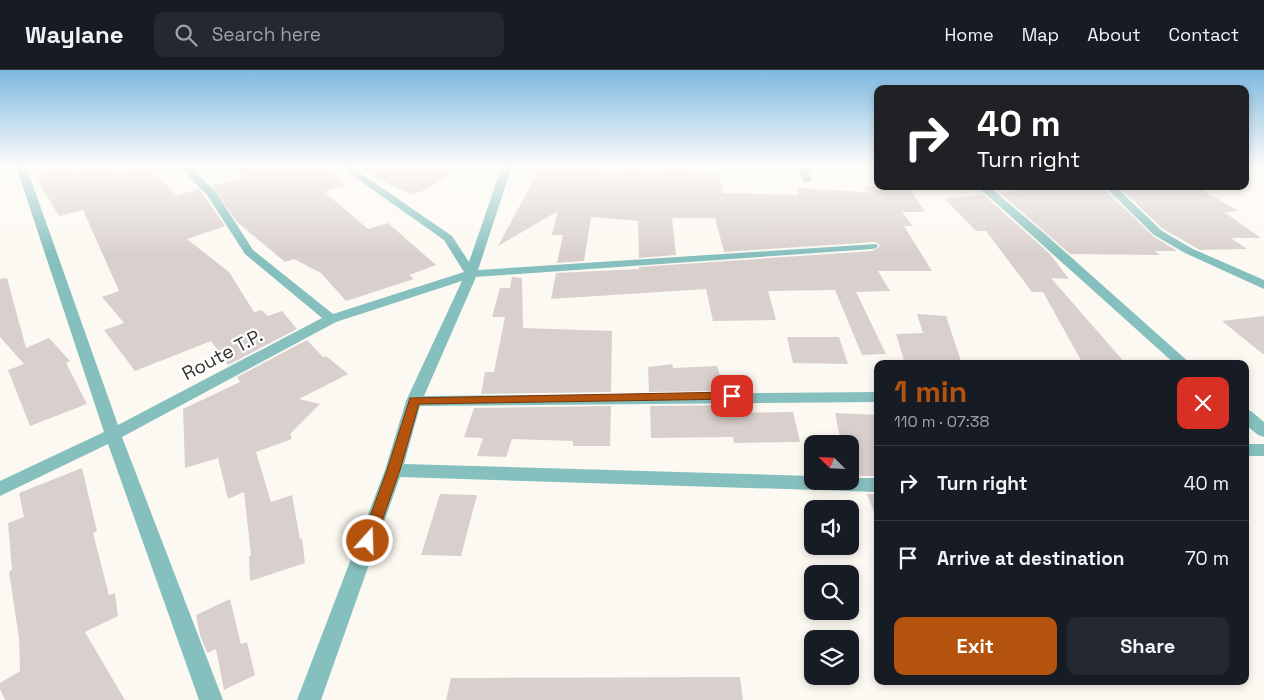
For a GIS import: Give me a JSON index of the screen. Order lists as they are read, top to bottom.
{
  "streets": {
    "street": ["Route T.P."]
  },
  "north": "top left",
  "page": {
    "header": "Waylane",
    "search": "Search here",
    "nav": [
      "Home",
      "Map",
      "About",
      "Contact"
    ],
    "turn": ["40 m", "Turn right"],
    "heading": ["1 min", "110 m · 07:38"],
    "list": [
      {
        "name": "Turn right",
        "value": "40 m"
      },
      {
        "name": "Arrive at destination",
        "value": "70 m"
      }
    ],
    "buttons": ["Exit", "Share"]
  }
}
